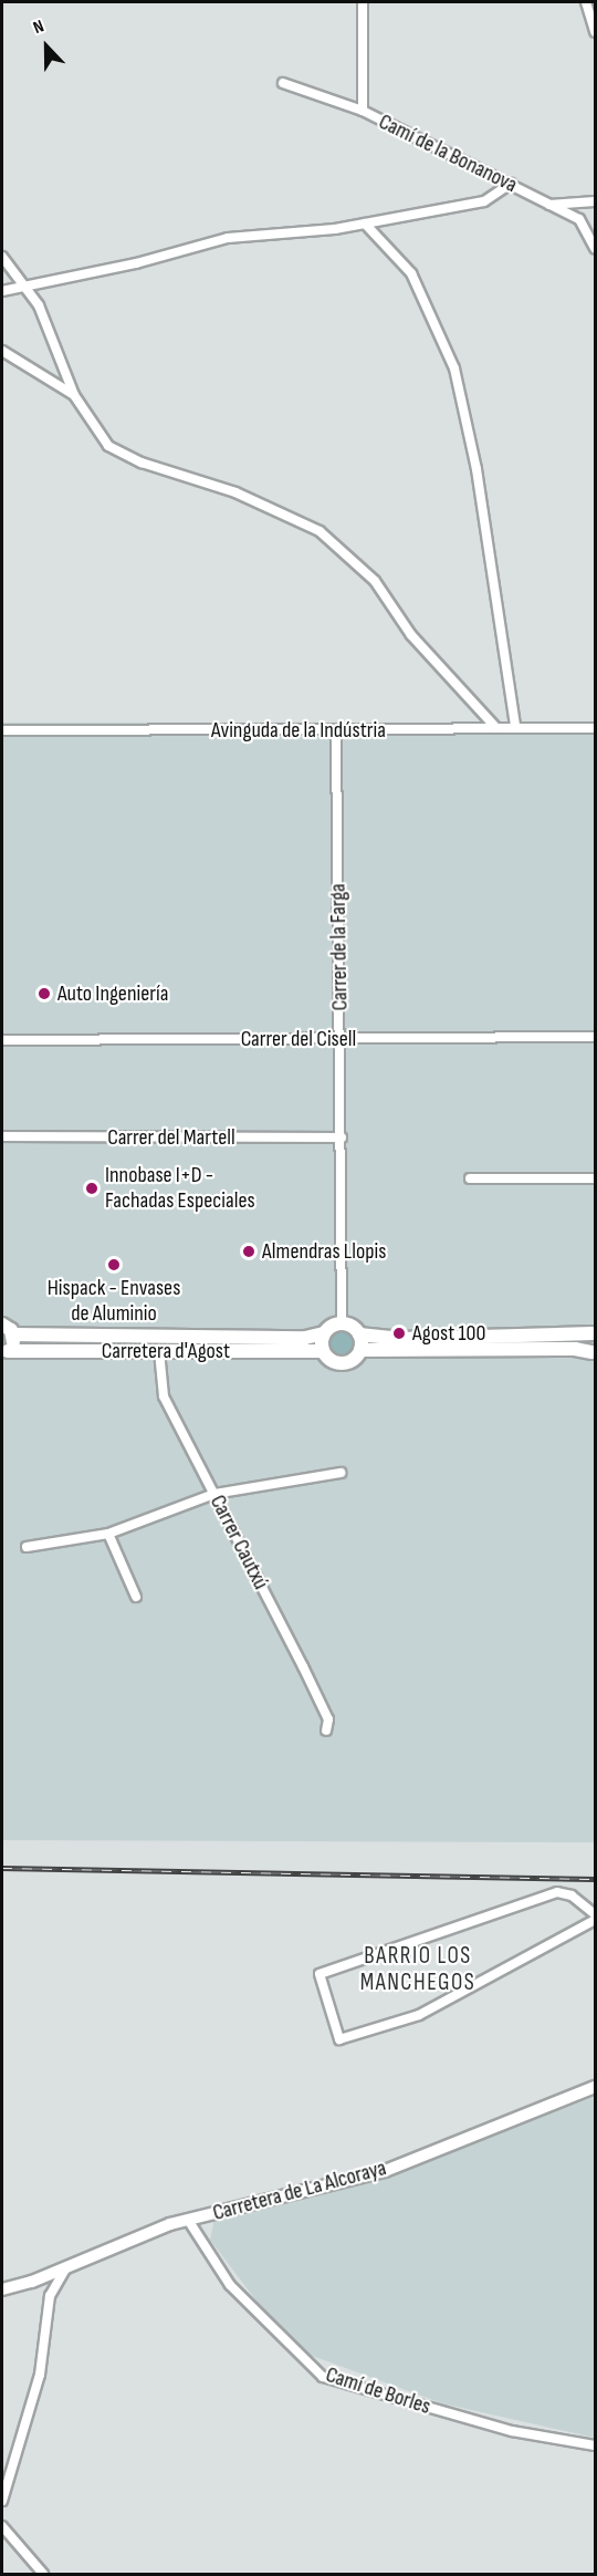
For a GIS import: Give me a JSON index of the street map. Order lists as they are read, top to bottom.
{
  "streets": {
    "main road": ["Carretera d'Agost"],
    "street": [
      "Camí de la Bonanova",
      "Avinguda de la Indústria",
      "Carrer de la Farga",
      "Carrer del Cisell",
      "Carrer del Martell",
      "Carrer Cautxú",
      "Carretera de La Alcoraya",
      "Camí de Borles"
    ]
  },
  "crossings": [
    ["Avinguda de la Indústria", "Carrer de la Farga"],
    ["Carrer de la Farga", "Carrer del Cisell"],
    ["Carrer de la Farga", "Carrer del Martell"],
    ["Carrer de la Farga", "Carretera d'Agost"],
    ["Carretera d'Agost", "Carrer Cautxú"],
    ["Carretera de La Alcoraya", "Camí de Borles"]
  ],
  "districts": ["BARRIO LOS MANCHEGOS"],
  "places": [
    "Auto Ingeniería",
    "Innobase I+D - Fachadas Especiales",
    "Almendras Llopis",
    "Hispack - Envases de Aluminio",
    "Agost 100"
  ],
  "north": "top"
}
